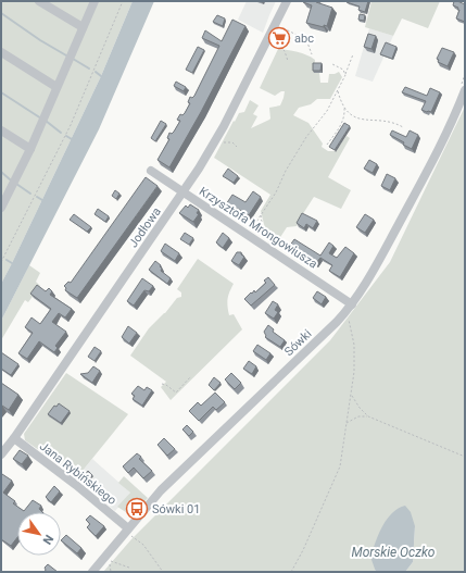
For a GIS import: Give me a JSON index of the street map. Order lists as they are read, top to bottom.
{
  "streets": {
    "street": [
      "Jodłowa",
      "Krzysztofa Mrongowiusza",
      "Sówki",
      "Jana Rybińskiego"
    ]
  },
  "crossings": [
    ["Jodłowa", "Krzysztofa Mrongowiusza"],
    ["Jodłowa", "Jana Rybińskiego"],
    ["Krzysztofa Mrongowiusza", "Sówki"],
    ["Sówki", "Jana Rybińskiego"]
  ],
  "water": ["Morskie Oczko"],
  "places": {
    "supermarket": ["abc"],
    "bus stop": ["Sówki 01"]
  },
  "north": "bottom right"
}
